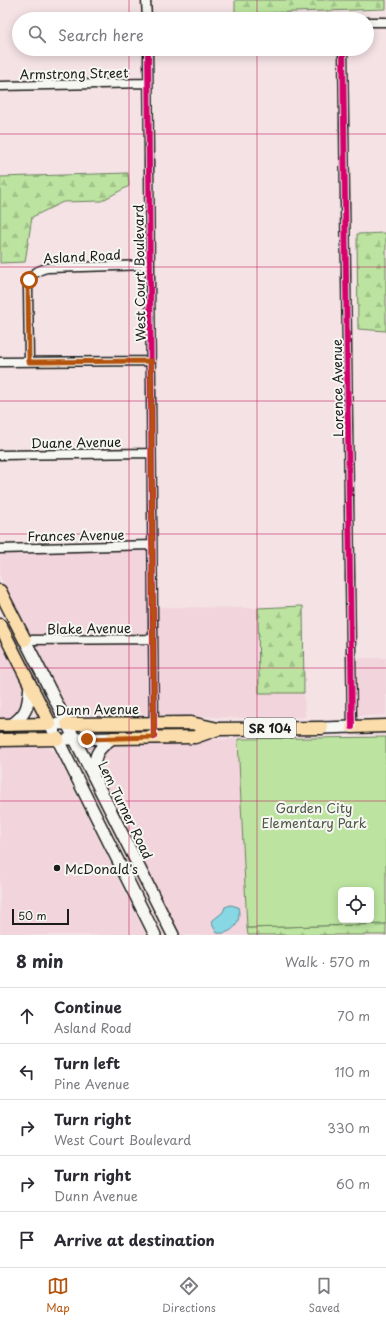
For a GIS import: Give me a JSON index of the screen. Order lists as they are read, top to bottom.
{
  "streets": {
    "main road": ["Dunn Avenue", "SR 104", "Lem Turner Road"],
    "street": [
      "Armstrong Street",
      "Asland Road",
      "West Court Boulevard",
      "Lorence Avenue",
      "Duane Avenue",
      "Frances Avenue",
      "Blake Avenue"
    ]
  },
  "crossings": [
    ["Armstrong Street", "West Court Boulevard"],
    ["Asland Road", "West Court Boulevard"],
    ["West Court Boulevard", "Duane Avenue"],
    ["West Court Boulevard", "Frances Avenue"],
    ["West Court Boulevard", "Blake Avenue"],
    ["West Court Boulevard", "Dunn Avenue"],
    ["Lorence Avenue", "Dunn Avenue"],
    ["Blake Avenue", "Lem Turner Road"],
    ["Dunn Avenue", "Lem Turner Road"]
  ],
  "parks": ["Garden City Elementary Park"],
  "places": ["McDonald's"],
  "scale_bar": "50 m",
  "page": {
    "search": "Search here",
    "scale": "50 m",
    "heading": ["8 min", "Walk · 570 m"],
    "list": [
      ["Continue", "Asland Road", "70 m"],
      ["Turn left", "Pine Avenue", "110 m"],
      ["Turn right", "West Court Boulevard", "330 m"],
      ["Turn right", "Dunn Avenue", "60 m"],
      "Arrive at destination"
    ],
    "nav": ["Map", "Directions", "Saved"]
  }
}
